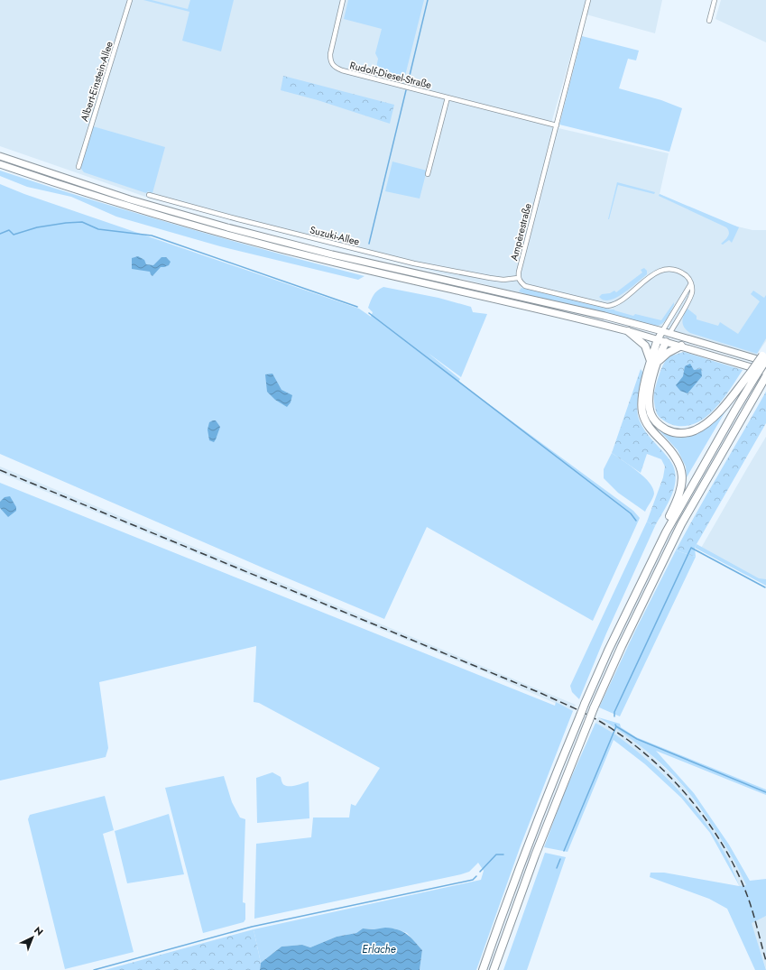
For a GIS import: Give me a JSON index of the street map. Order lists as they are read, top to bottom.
{
  "streets": {
    "street": [
      "Rudolf-Diesel-Straße",
      "Albert-Einstein-Allee",
      "Ampèrestraße",
      "Suzuki-Allee"
    ]
  },
  "crossings": [
    ["Rudolf-Diesel-Straße", "Ampèrestraße"],
    ["Ampèrestraße", "Suzuki-Allee"]
  ],
  "water": ["Erlache"],
  "north": "top right"
}
